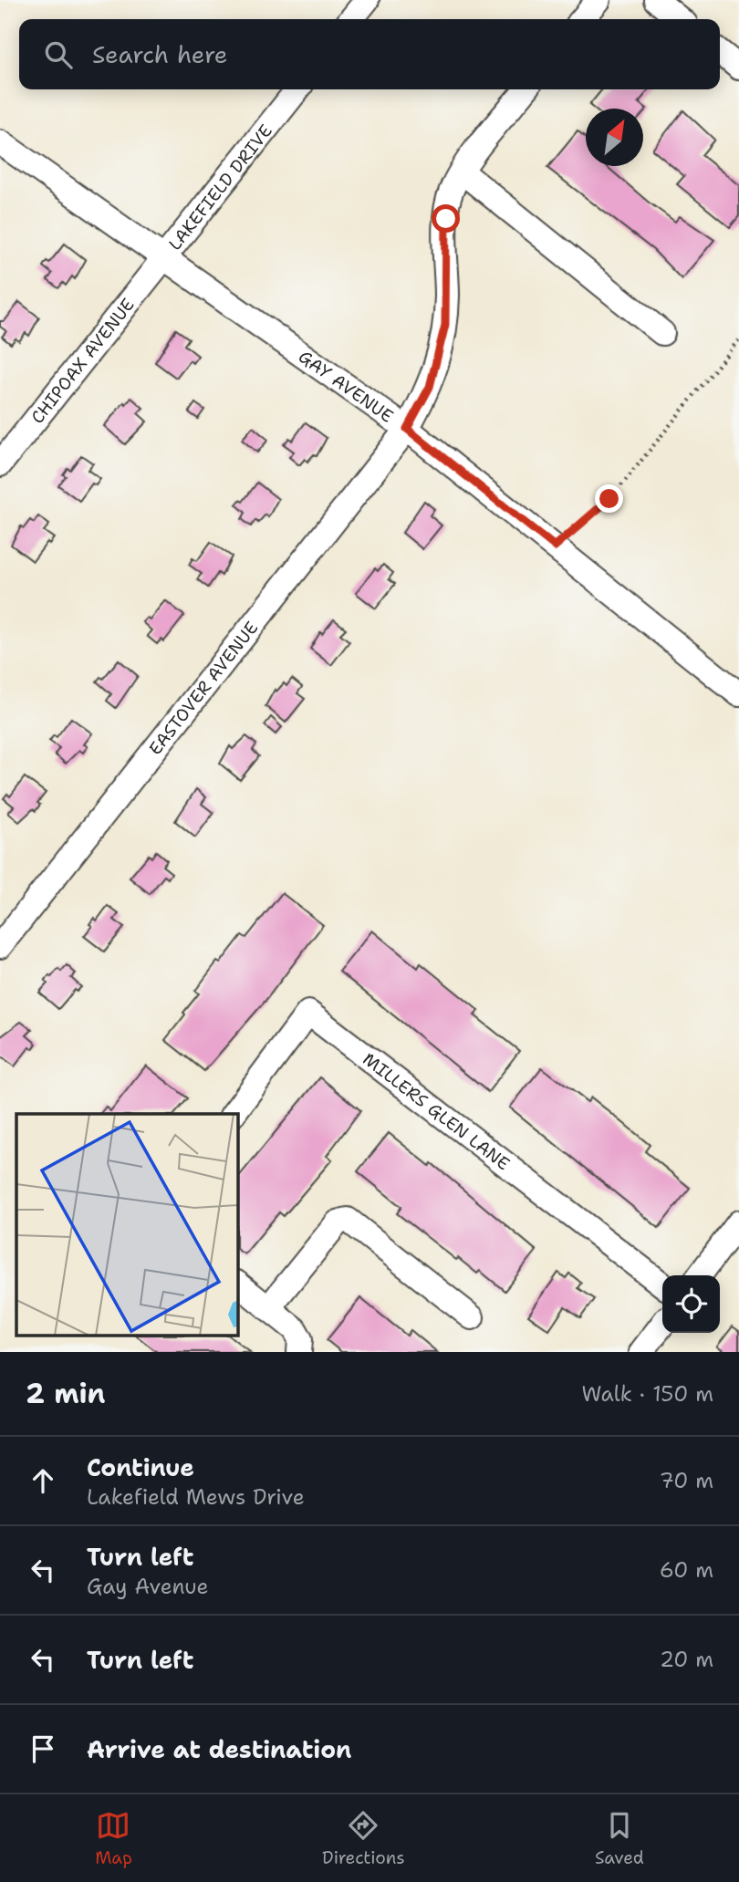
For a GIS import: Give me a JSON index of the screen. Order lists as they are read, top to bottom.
{
  "streets": {
    "street": [
      "LAKEFIELD DRIVE",
      "CHIPOAX AVENUE",
      "GAY AVENUE",
      "EASTOVER AVENUE",
      "MILLERS GLEN LANE"
    ]
  },
  "crossings": [
    ["LAKEFIELD DRIVE", "CHIPOAX AVENUE"],
    ["LAKEFIELD DRIVE", "GAY AVENUE"],
    ["CHIPOAX AVENUE", "GAY AVENUE"],
    ["GAY AVENUE", "EASTOVER AVENUE"]
  ],
  "north": "top right",
  "page": {
    "search": "Search here",
    "heading": ["2 min", "Walk · 150 m"],
    "list": [
      ["Continue", "Lakefield Mews Drive", "70 m"],
      ["Turn left", "Gay Avenue", "60 m"],
      ["Turn left", "20 m"],
      "Arrive at destination"
    ],
    "nav": ["Map", "Directions", "Saved"]
  }
}
